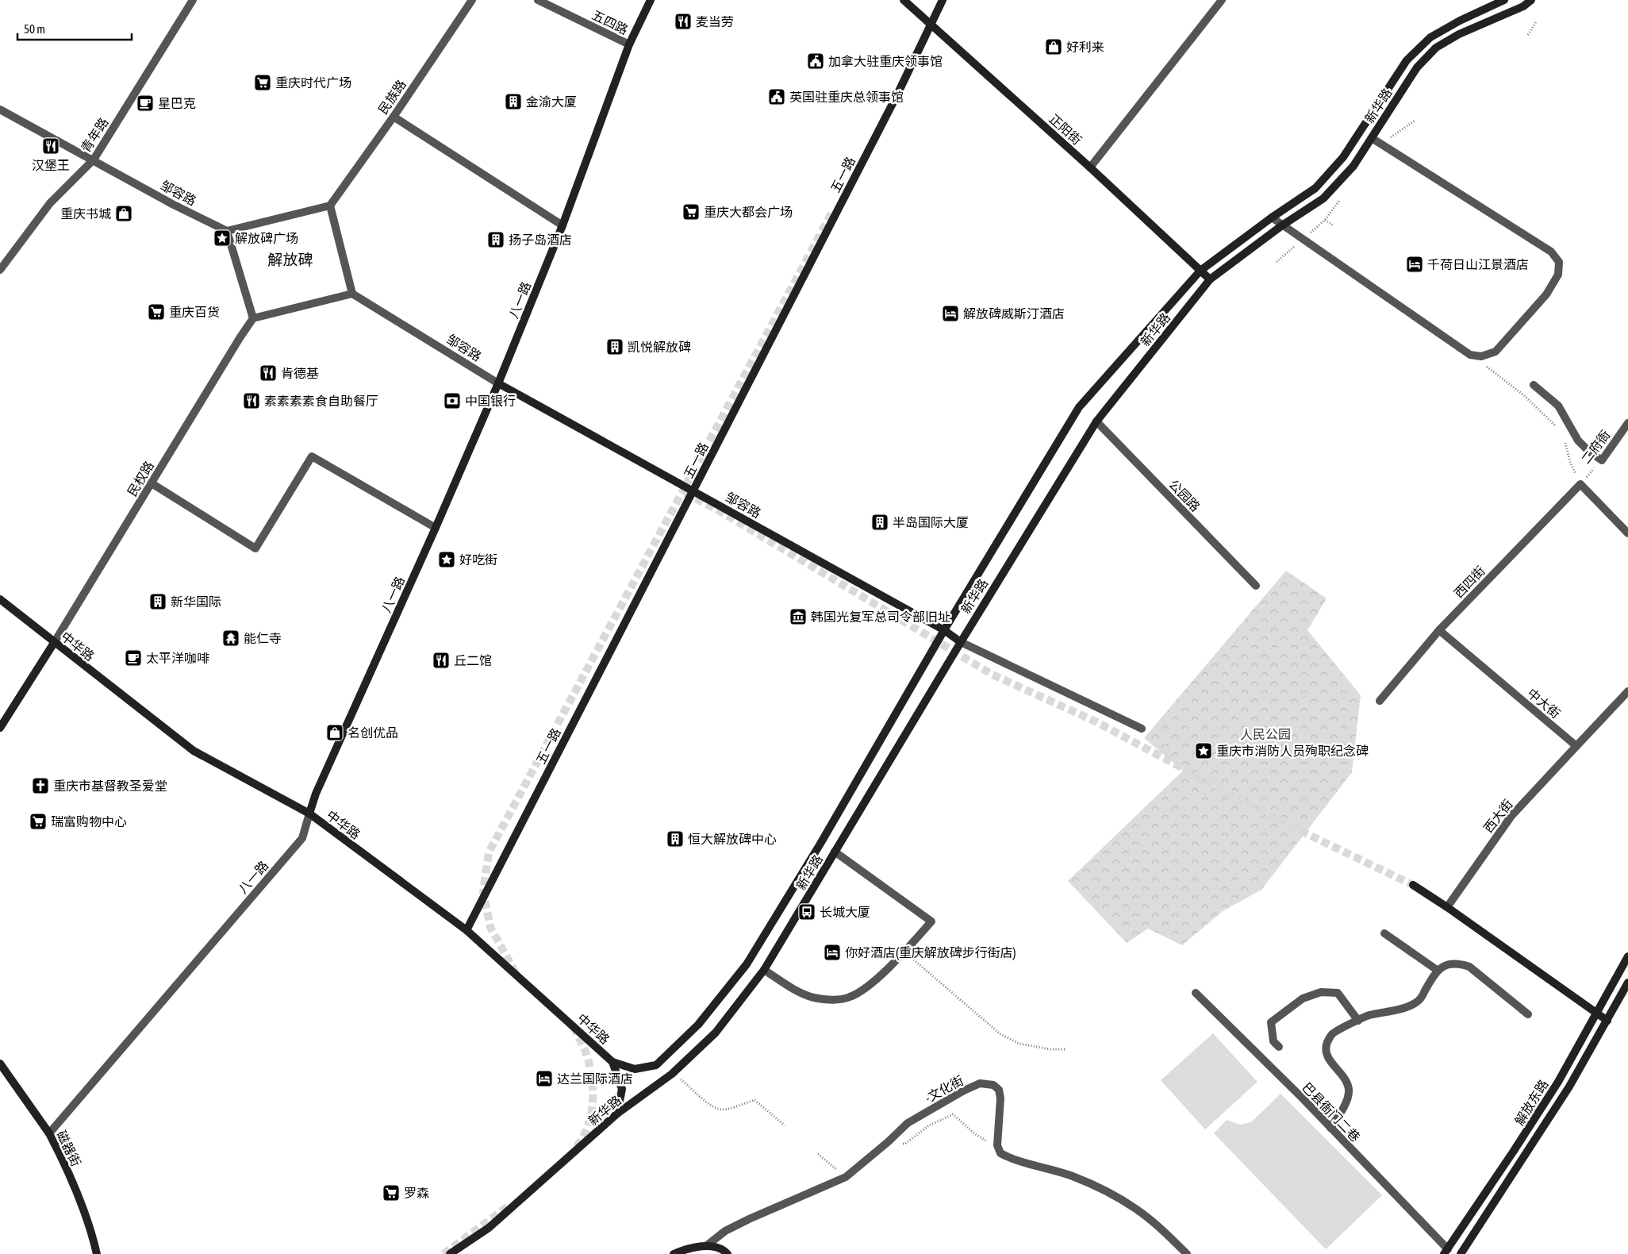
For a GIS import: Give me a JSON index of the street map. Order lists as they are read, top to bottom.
{
  "streets": {
    "main road": [
      "新华路",
      "正阳街",
      "五一路",
      "邹容路",
      "八一路",
      "民权路",
      "中华路",
      "解放东路",
      "磁器街"
    ],
    "street": [
      "五四路",
      "民族路",
      "青年路",
      "二府衙",
      "公园路",
      "西四街",
      "中大街",
      "西大街",
      "-文化街",
      "巴县衙门二巷"
    ]
  },
  "crossings": [
    ["五四路", "八一路"],
    ["新华路", "正阳街"],
    ["新华路", "邹容路"],
    ["新华路", "公园路"],
    ["新华路", "中华路"],
    ["正阳街", "五一路"],
    ["青年路", "邹容路"],
    ["五一路", "邹容路"],
    ["五一路", "中华路"],
    ["邹容路", "八一路"],
    ["八一路", "中华路"],
    ["八一路", "磁器街"],
    ["二府衙", "西四街"],
    ["民权路", "中华路"],
    ["西四街", "中大街"],
    ["中大街", "西大街"],
    ["解放东路", "巴县衙门二巷"]
  ],
  "districts": ["解放碑"],
  "parks": ["人民公园"],
  "places": {
    "restaurant": [
      "麦当劳",
      "汉堡王",
      "肯德基",
      "素素素素食自助餐厅",
      "丘二馆"
    ],
    "shop": ["好利来", "重庆书城", "名创优品"],
    "public building": ["加拿大驻重庆领事馆", "英国驻重庆总领事馆"],
    "supermarket": [
      "重庆时代广场",
      "重庆大都会广场",
      "重庆百货",
      "瑞富购物中心",
      "罗森"
    ],
    "building": [
      "金渝大厦",
      "扬子岛酒店",
      "凯悦解放碑",
      "半岛国际大厦",
      "新华国际",
      "恒大解放碑中心"
    ],
    "cafe": ["星巴克", "太平洋咖啡"],
    "place": ["解放碑广场", "好吃街", "重庆市消防人员殉职纪念碑"],
    "hotel": [
      "千荷日山江景酒店",
      "解放碑威斯汀酒店",
      "你好酒店(重庆解放碑步行街店)",
      "达兰国际酒店"
    ],
    "bank": ["中国银行"],
    "museum": ["韩国光复军总司令部旧址"],
    "temple": ["能仁寺"],
    "church": ["重庆市基督教圣爱堂"],
    "bus stop": ["长城大厦"]
  },
  "scale_bar": "50 m"
}
